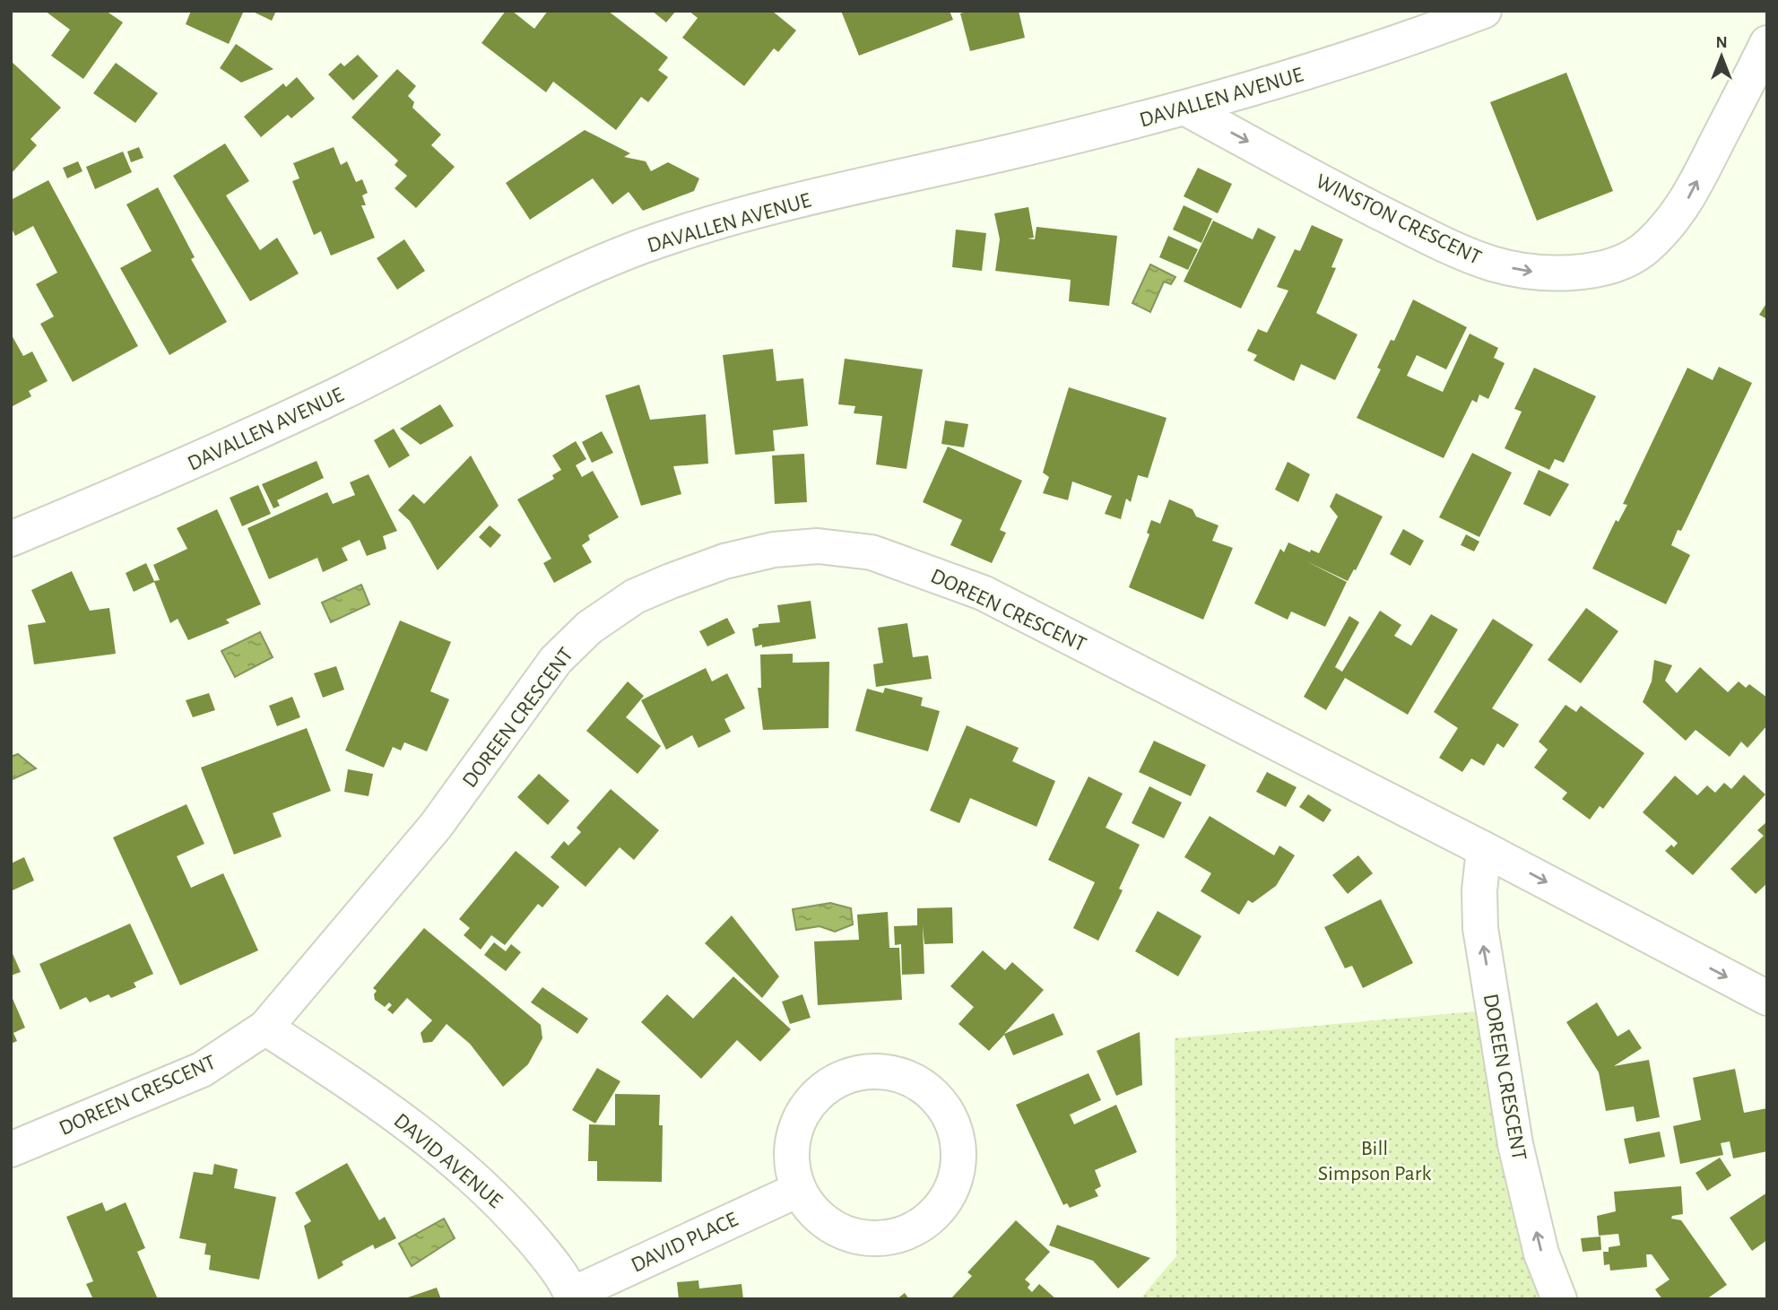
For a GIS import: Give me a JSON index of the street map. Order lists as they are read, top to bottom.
{
  "streets": {
    "street": [
      "DAVALLEN AVENUE",
      "WINSTON CRESCENT",
      "DOREEN CRESCENT",
      "DAVID AVENUE",
      "DAVID PLACE"
    ]
  },
  "crossings": [
    ["DAVALLEN AVENUE", "WINSTON CRESCENT"],
    ["DOREEN CRESCENT", "DAVID AVENUE"],
    ["DAVID AVENUE", "DAVID PLACE"]
  ],
  "parks": ["Bill Simpson Park"],
  "north": "top"
}
